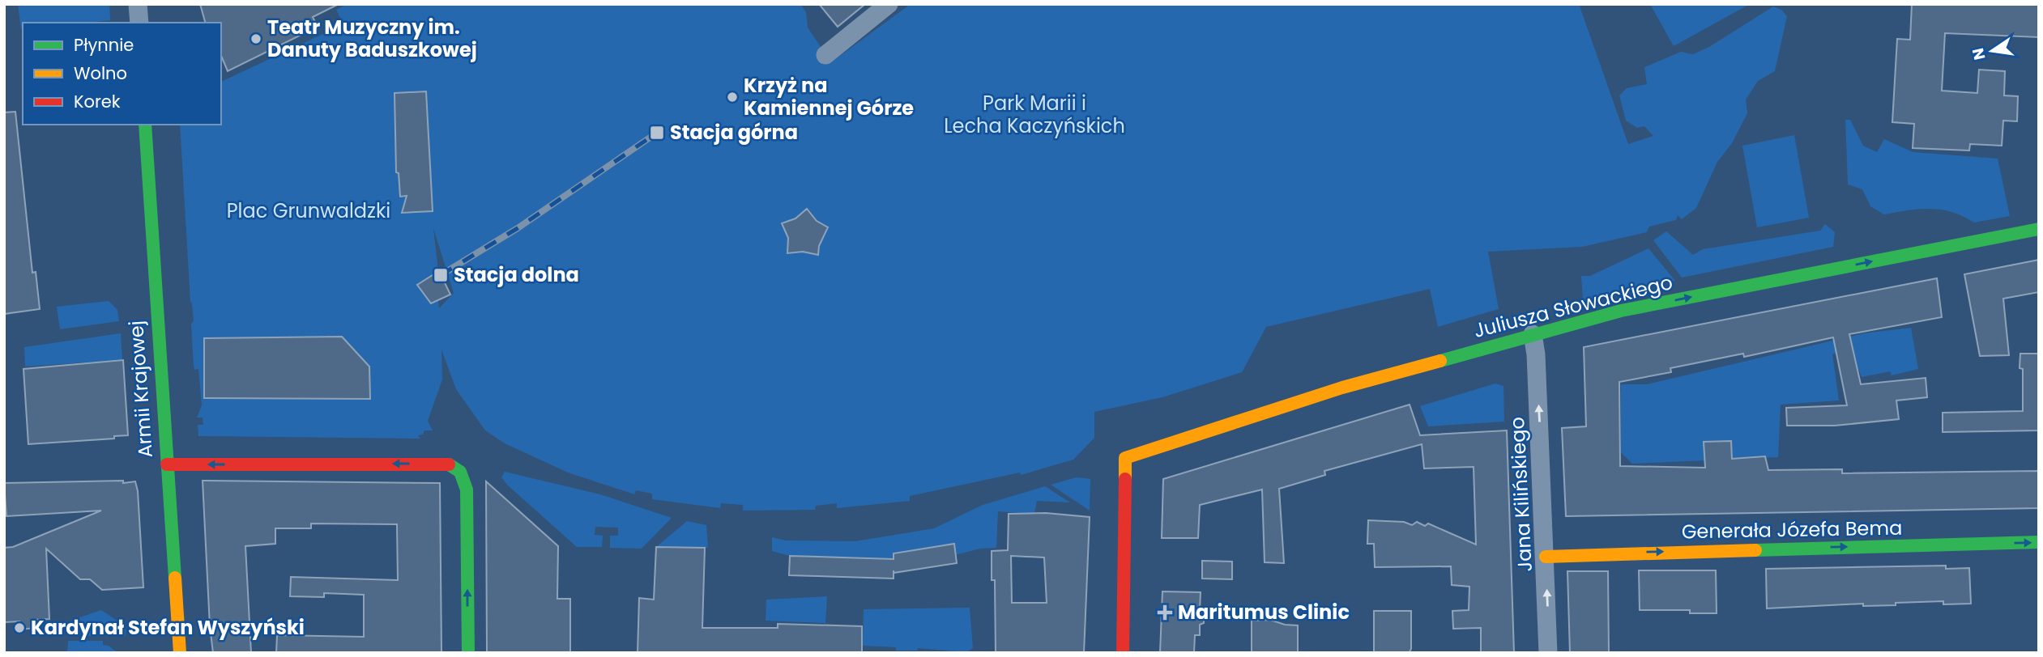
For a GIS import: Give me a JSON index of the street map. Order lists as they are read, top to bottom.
{
  "streets": {
    "street": [
      "Juliusza Słowackiego",
      "Armii Krajowej",
      "Jana Kilińskiego",
      "Generała Józefa Bema"
    ]
  },
  "crossings": [
    ["Juliusza Słowackiego", "Jana Kilińskiego"],
    ["Jana Kilińskiego", "Generała Józefa Bema"]
  ],
  "one_way": ["Juliusza Słowackiego", "Jana Kilińskiego", "Generała Józefa Bema"],
  "parks": ["Park Marii i Lecha Kaczyńskich", "Plac Grunwaldzki"],
  "places": {
    "other": ["Teatr Muzyczny im. Danuty Baduszkowej", "Krzyż na Kamiennej Górze", "Kardynał Stefan Wyszyński"],
    "transit": ["Stacja górna", "Stacja dolna"],
    "health": ["Maritumus Clinic"]
  },
  "legend": ["Płynnie", "Wolno", "Korek"],
  "north": "left"
}
